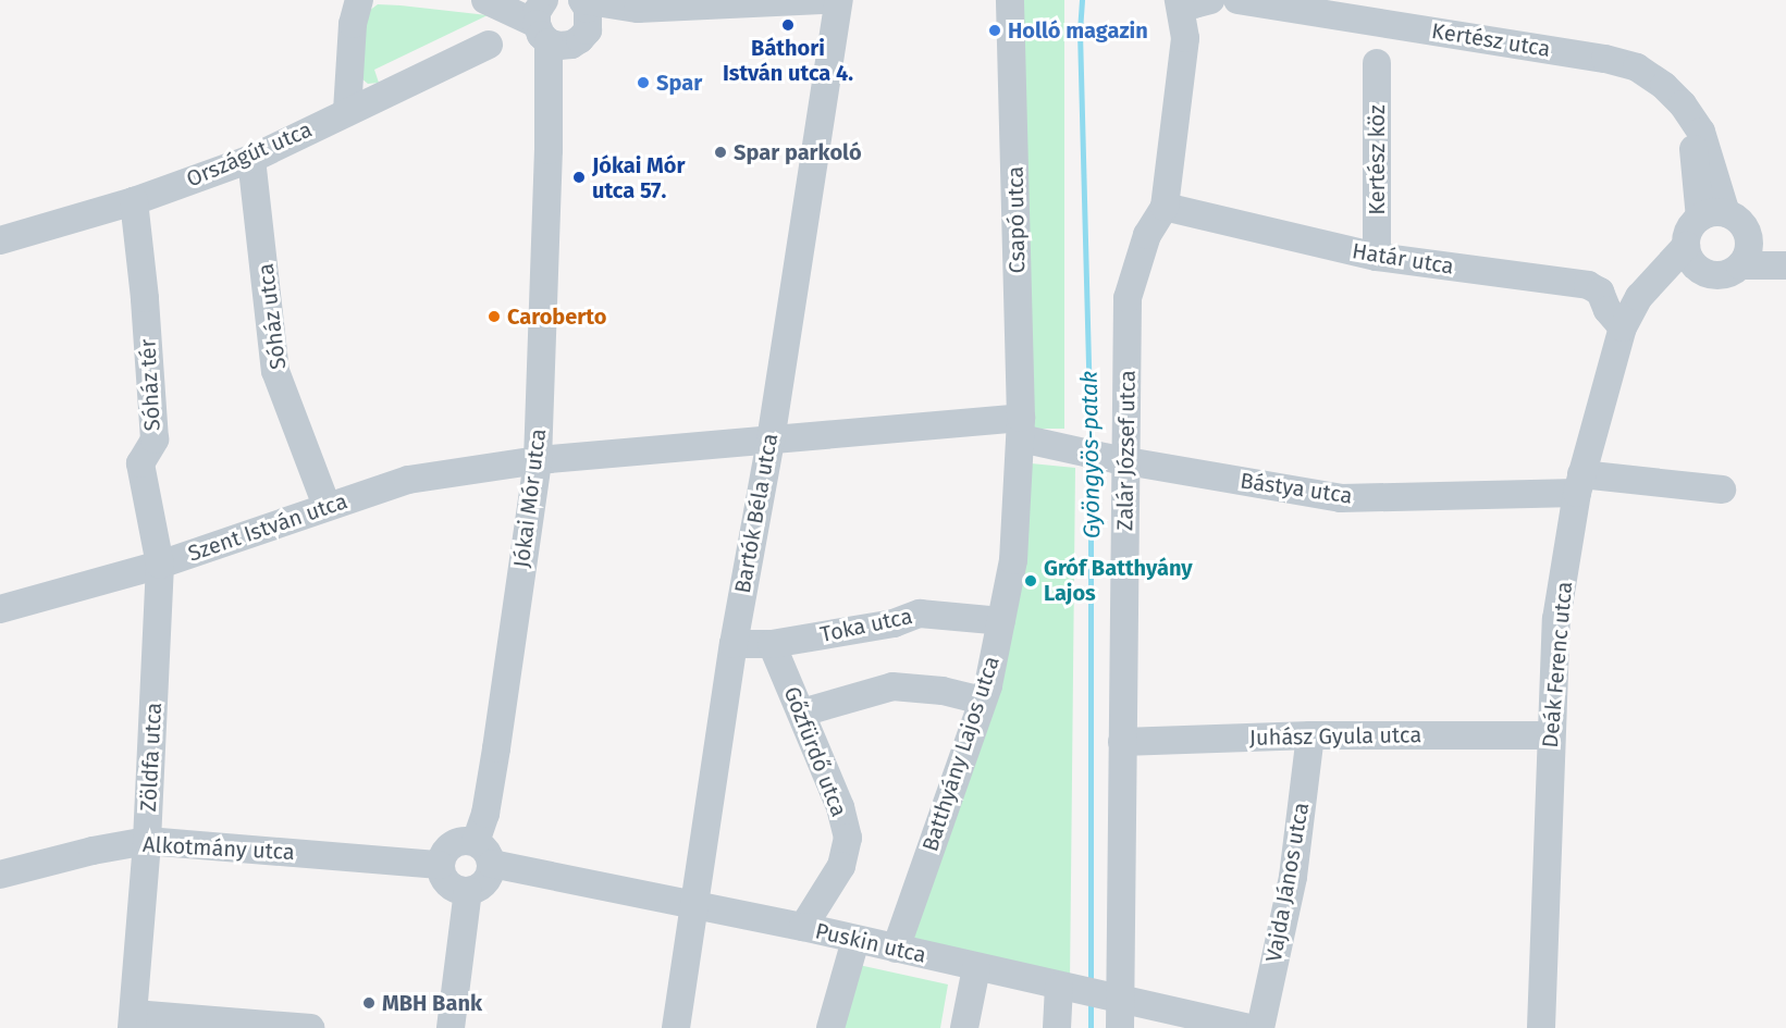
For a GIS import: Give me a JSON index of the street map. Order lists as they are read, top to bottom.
{
  "streets": {
    "street": [
      "Kertész utca",
      "Országút utca",
      "Kertész köz",
      "Csapó utca",
      "Határ utca",
      "Sóház utca",
      "Sóház tér",
      "Zalár József utca",
      "Bástya utca",
      "Jókai Mór utca",
      "Bartók Béla utca",
      "Szent István utca",
      "Toka utca",
      "Deák Ferenc utca",
      "Juhász Gyula utca",
      "Gőzfürdő utca",
      "Batthyány Lajos utca",
      "Zöldfa utca",
      "Alkotmány utca",
      "Vajda János utca",
      "Puskin utca"
    ]
  },
  "crossings": [
    ["Országút utca", "Sóház utca"],
    ["Országút utca", "Sóház tér"],
    ["Kertész köz", "Határ utca"],
    ["Csapó utca", "Bástya utca"],
    ["Csapó utca", "Batthyány Lajos utca"],
    ["Határ utca", "Zalár József utca"],
    ["Határ utca", "Deák Ferenc utca"],
    ["Sóház utca", "Szent István utca"],
    ["Sóház tér", "Szent István utca"],
    ["Sóház tér", "Zöldfa utca"],
    ["Zalár József utca", "Bástya utca"],
    ["Zalár József utca", "Juhász Gyula utca"],
    ["Zalár József utca", "Puskin utca"],
    ["Bástya utca", "Bartók Béla utca"],
    ["Bástya utca", "Szent István utca"],
    ["Bástya utca", "Deák Ferenc utca"],
    ["Bástya utca", "Batthyány Lajos utca"],
    ["Jókai Mór utca", "Szent István utca"],
    ["Jókai Mór utca", "Alkotmány utca"],
    ["Jókai Mór utca", "Puskin utca"],
    ["Bartók Béla utca", "Szent István utca"],
    ["Bartók Béla utca", "Puskin utca"],
    ["Szent István utca", "Zöldfa utca"],
    ["Toka utca", "Gőzfürdő utca"],
    ["Toka utca", "Batthyány Lajos utca"],
    ["Deák Ferenc utca", "Juhász Gyula utca"],
    ["Juhász Gyula utca", "Vajda János utca"],
    ["Gőzfürdő utca", "Puskin utca"],
    ["Batthyány Lajos utca", "Puskin utca"],
    ["Zöldfa utca", "Alkotmány utca"],
    ["Alkotmány utca", "Puskin utca"]
  ],
  "water": ["Gyöngyös-patak"],
  "places": [
    "Báthori István utca 4.",
    "Holló magazin",
    "Spar",
    "Spar parkoló",
    "Jókai Mór utca 57.",
    "Caroberto",
    "Gróf Batthyány Lajos",
    "MBH Bank"
  ]
}
